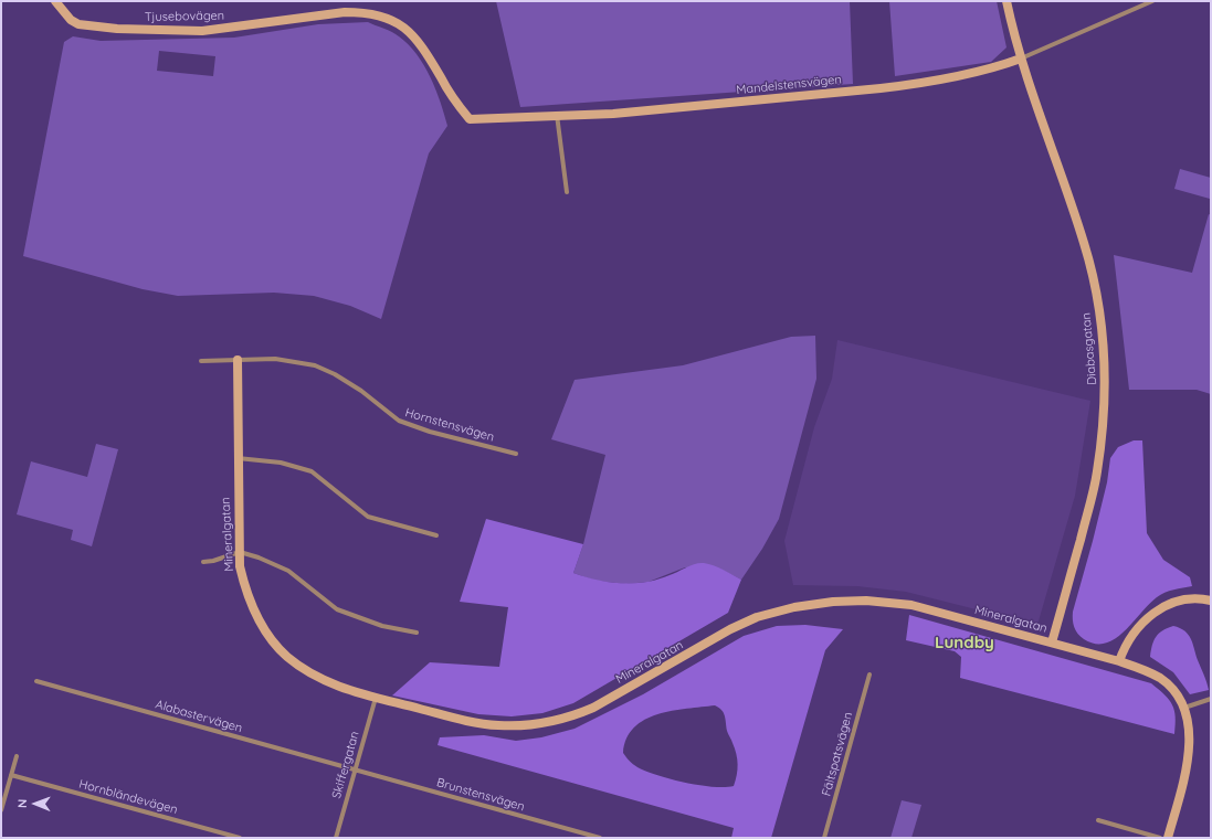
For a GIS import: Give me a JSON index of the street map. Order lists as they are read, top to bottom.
{
  "streets": {
    "street": [
      "Tjusebovägen",
      "Mandelstensvägen",
      "Diabasgatan",
      "Hornstensvägen",
      "Mineralgatan",
      "Alabastervägen",
      "Fältspatsvägen",
      "Skiffergatan",
      "Brunstensvägen",
      "Hornbländevägen"
    ]
  },
  "crossings": [
    ["Tjusebovägen", "Mandelstensvägen"],
    ["Mandelstensvägen", "Diabasgatan"],
    ["Diabasgatan", "Mineralgatan"],
    ["Hornstensvägen", "Mineralgatan"],
    ["Mineralgatan", "Skiffergatan"],
    ["Alabastervägen", "Skiffergatan"],
    ["Alabastervägen", "Brunstensvägen"],
    ["Skiffergatan", "Brunstensvägen"]
  ],
  "districts": ["Lundby"],
  "north": "left"
}
